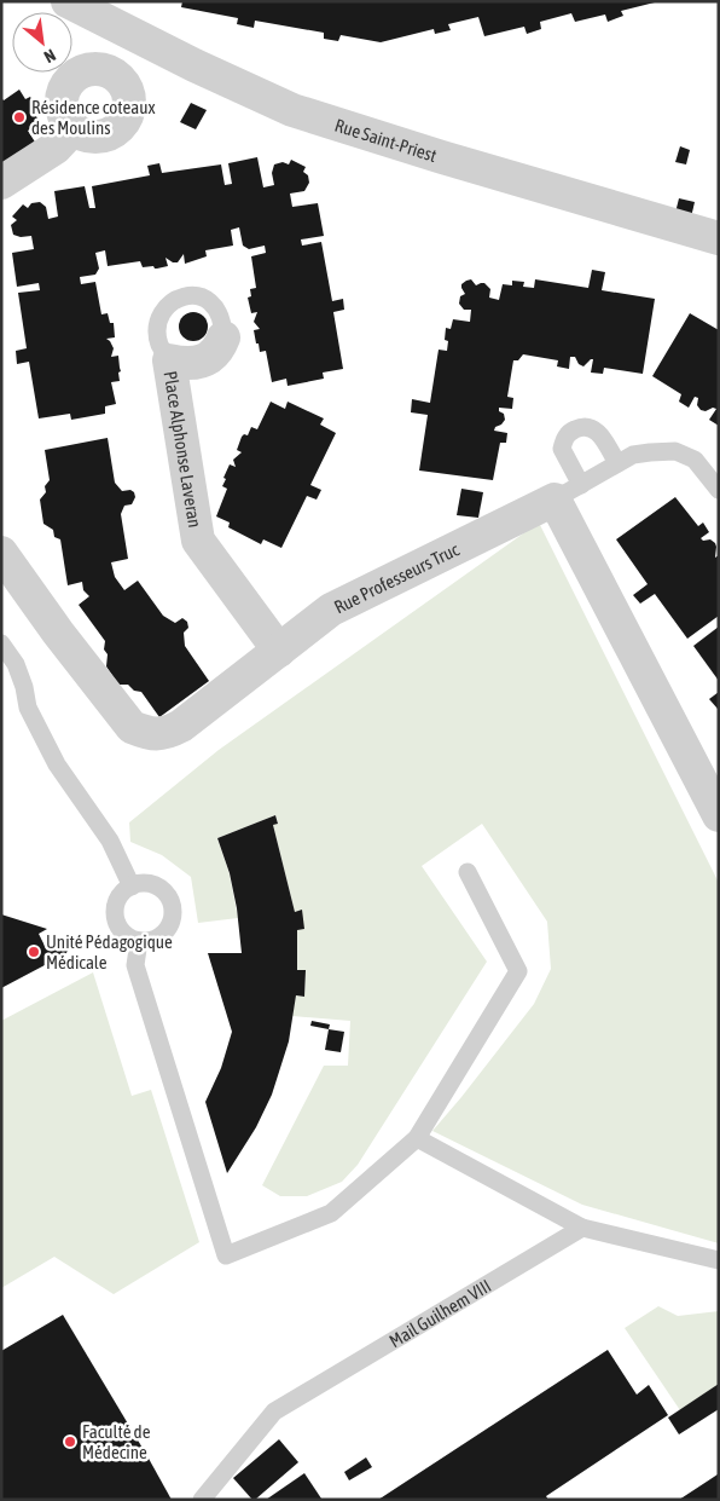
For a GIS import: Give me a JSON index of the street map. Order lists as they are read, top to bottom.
{
  "streets": {
    "street": ["Rue Saint-Priest", "Place Alphonse Laveran", "Rue Professeurs Truc"],
    "lane": ["Mail Guilhem VIII"]
  },
  "crossings": [
    ["Place Alphonse Laveran", "Rue Professeurs Truc"]
  ],
  "places": ["Résidence coteaux des Moulins", "Unité Pédagogique Médicale", "Faculté de Médecine"],
  "north": "bottom right"
}
